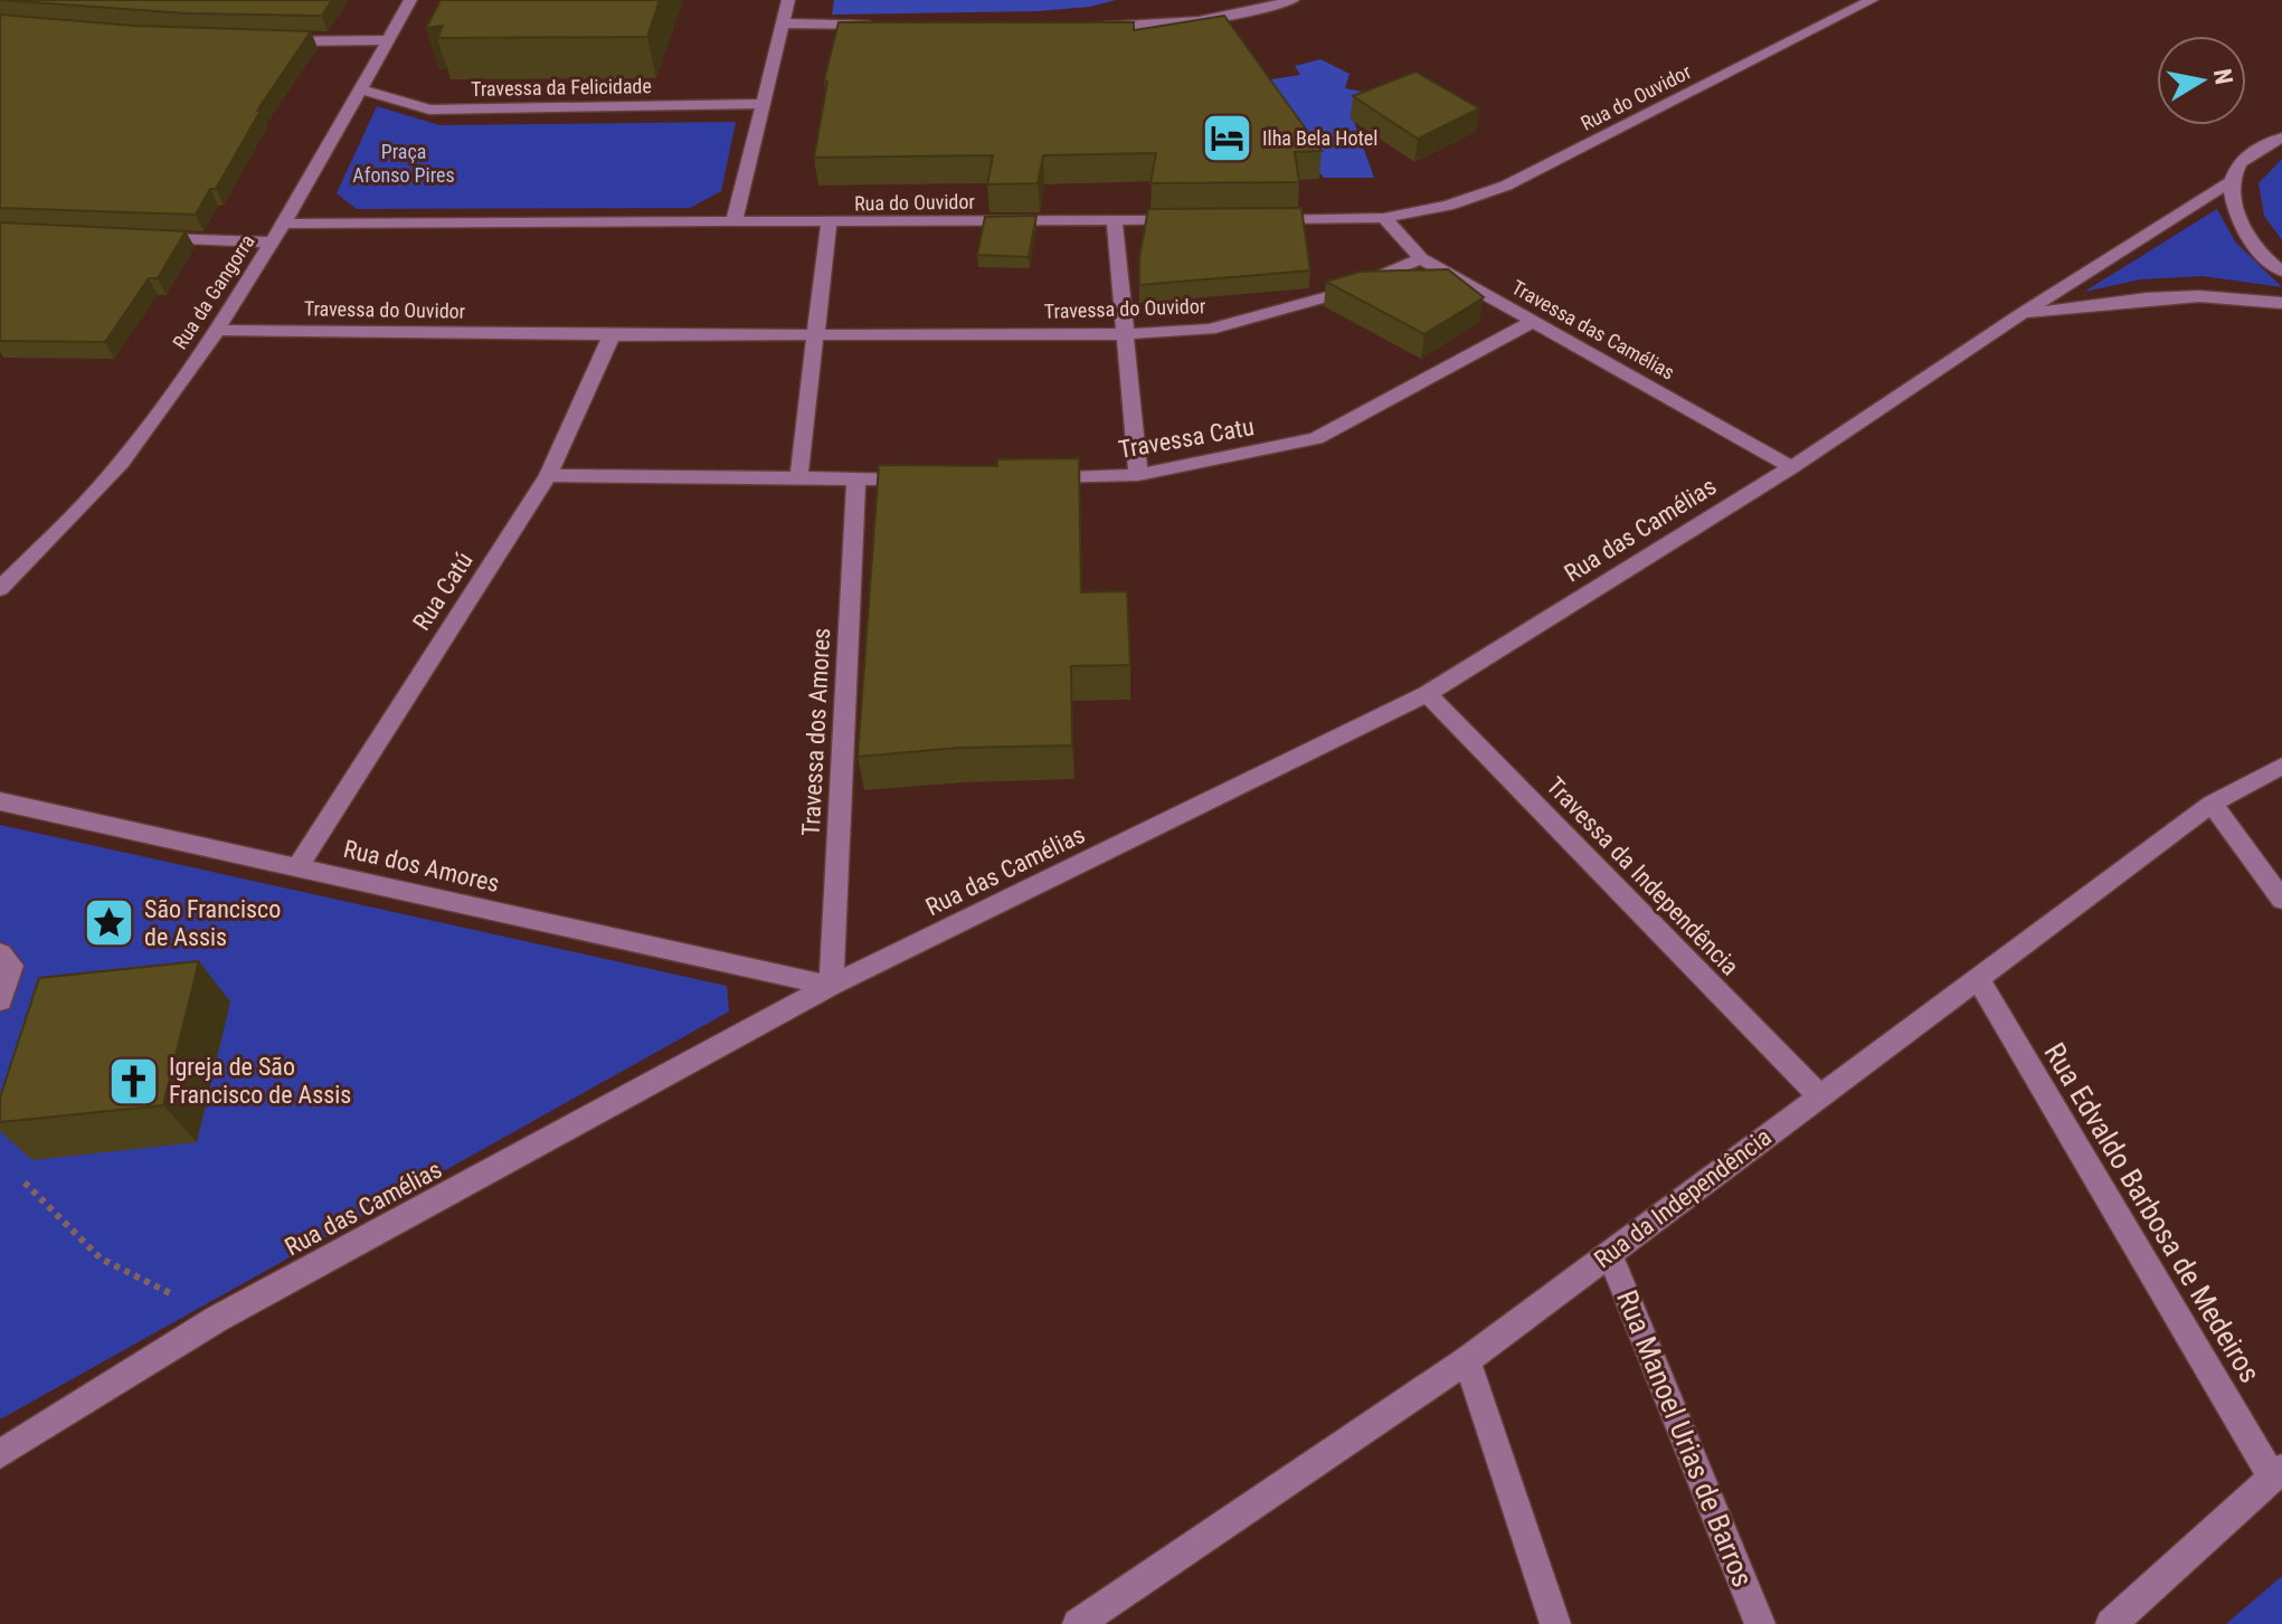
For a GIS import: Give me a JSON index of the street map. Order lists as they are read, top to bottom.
{
  "streets": {
    "street": [
      "Travessa da Felicidade",
      "Rua do Ouvidor",
      "Rua da Gangorra",
      "Travessa do Ouvidor",
      "Travessa das Camélias",
      "Travessa Catu",
      "Rua das Camélias",
      "Rua Catú",
      "Travessa dos Amores",
      "Rua dos Amores",
      "Travessa da Independência",
      "Rua da Independência",
      "Rua Edvaldo Barbosa de Medeiros",
      "Rua Manoel Urias de Barros"
    ]
  },
  "crossings": [
    ["Travessa da Felicidade", "Rua da Gangorra"],
    ["Rua do Ouvidor", "Rua da Gangorra"],
    ["Rua do Ouvidor", "Travessa das Camélias"],
    ["Rua da Gangorra", "Travessa do Ouvidor"],
    ["Travessa do Ouvidor", "Travessa das Camélias"],
    ["Travessa do Ouvidor", "Rua Catú"],
    ["Travessa das Camélias", "Travessa Catu"],
    ["Travessa das Camélias", "Rua das Camélias"],
    ["Rua das Camélias", "Travessa dos Amores"],
    ["Rua das Camélias", "Rua dos Amores"],
    ["Rua das Camélias", "Travessa da Independência"],
    ["Rua Catú", "Rua dos Amores"],
    ["Travessa dos Amores", "Rua dos Amores"],
    ["Travessa da Independência", "Rua da Independência"],
    ["Rua da Independência", "Rua Edvaldo Barbosa de Medeiros"],
    ["Rua da Independência", "Rua Manoel Urias de Barros"]
  ],
  "parks": ["Praça Afonso Pires"],
  "places": {
    "hotel": ["Ilha Bela Hotel"],
    "place": ["São Francisco de Assis"],
    "church": ["Igreja de São Francisco de Assis"]
  },
  "north": "right"
}
